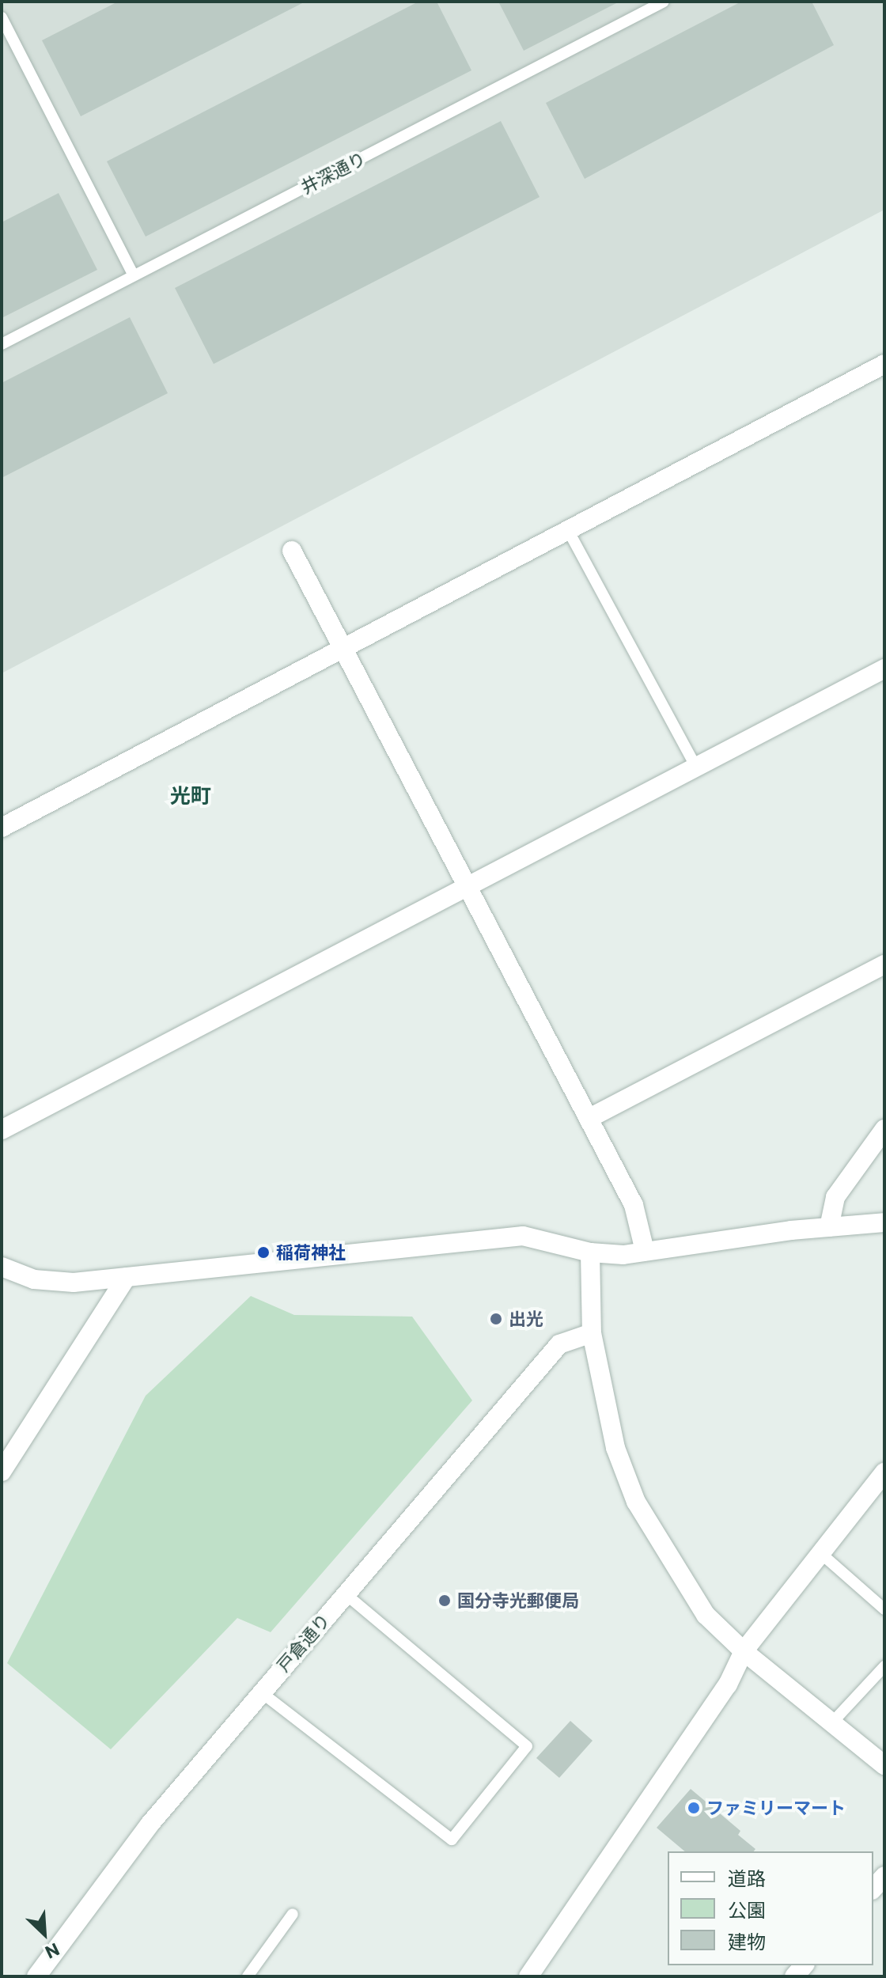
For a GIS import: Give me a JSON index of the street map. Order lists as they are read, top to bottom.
{
  "streets": {
    "street": ["戸倉通り"],
    "lane": ["井深通り"]
  },
  "districts": ["光町"],
  "places": [
    "稲荷神社",
    "出光",
    "国分寺光郵便局",
    "ファミリーマート"
  ],
  "legend": ["道路", "公園", "建物"],
  "north": "bottom right"
}
